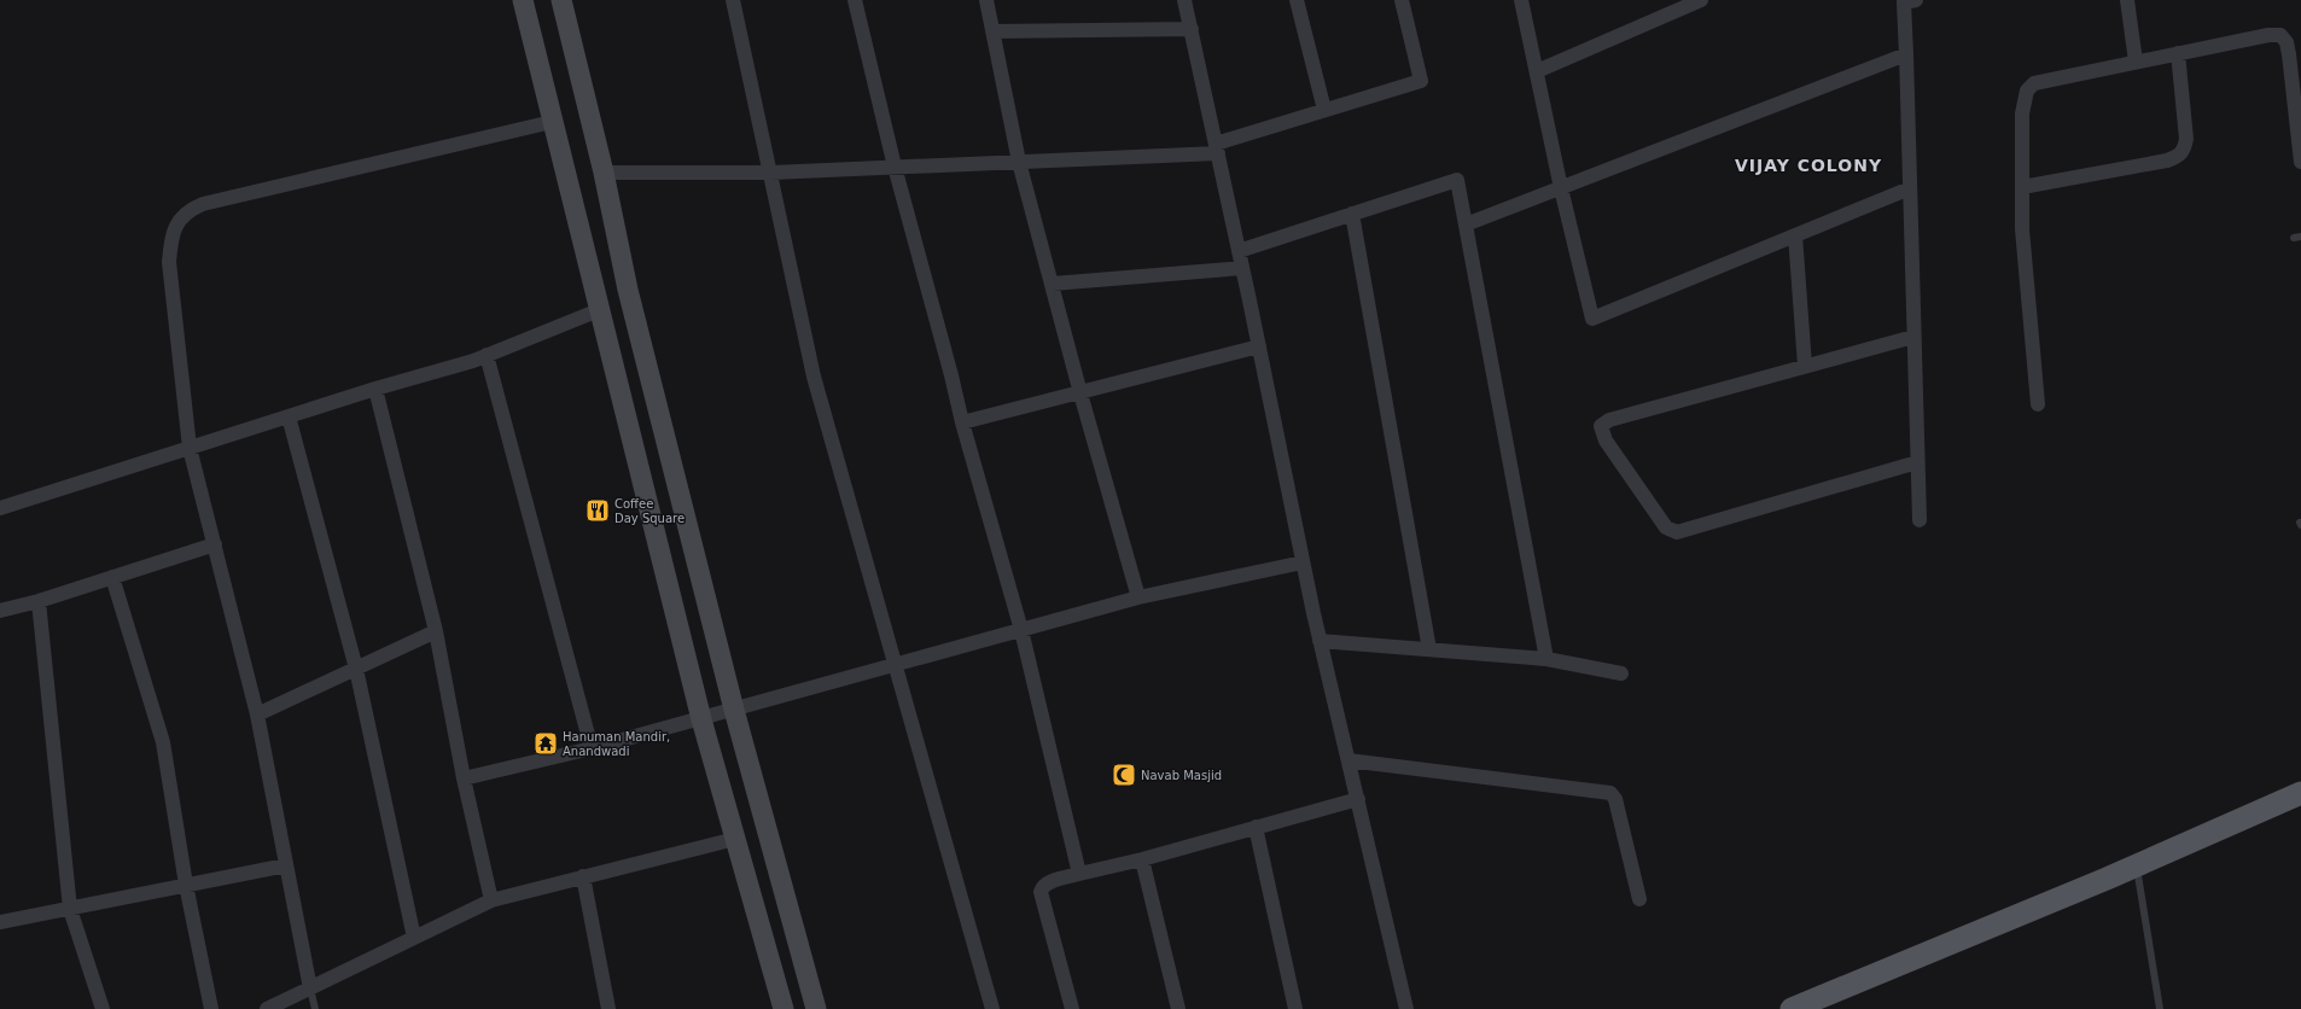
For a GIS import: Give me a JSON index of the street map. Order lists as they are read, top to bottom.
{
  "districts": ["VIJAY COLONY"],
  "places": {
    "restaurant": ["Coffee Day Square"],
    "temple": ["Hanuman Mandir, Anandwadi"],
    "mosque": ["Navab Masjid"]
  }
}
